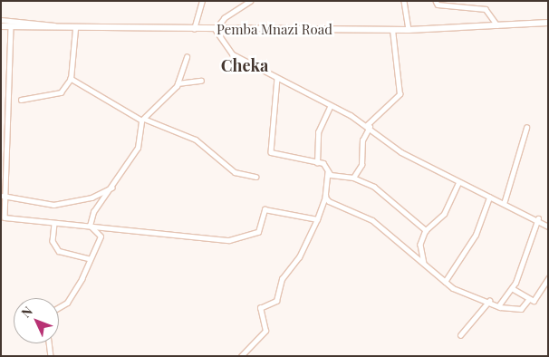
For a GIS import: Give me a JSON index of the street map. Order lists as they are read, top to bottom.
{
  "streets": {
    "main road": ["Pemba Mnazi Road"]
  },
  "districts": ["Cheka"],
  "north": "top left"
}
